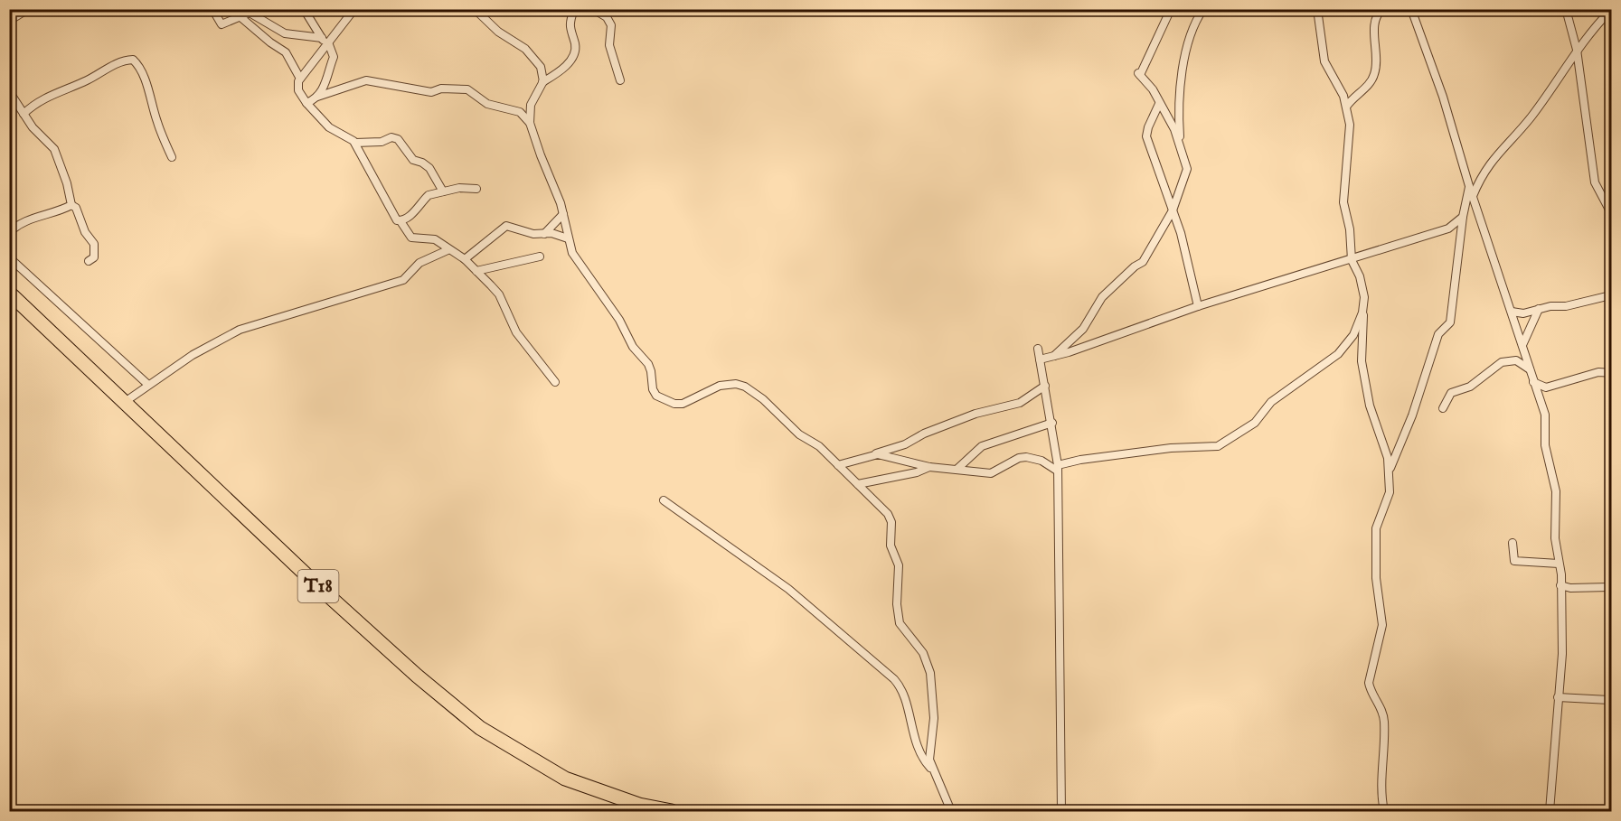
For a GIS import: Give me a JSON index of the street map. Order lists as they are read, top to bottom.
{
  "streets": {
    "highway": ["T18"]
  }
}
